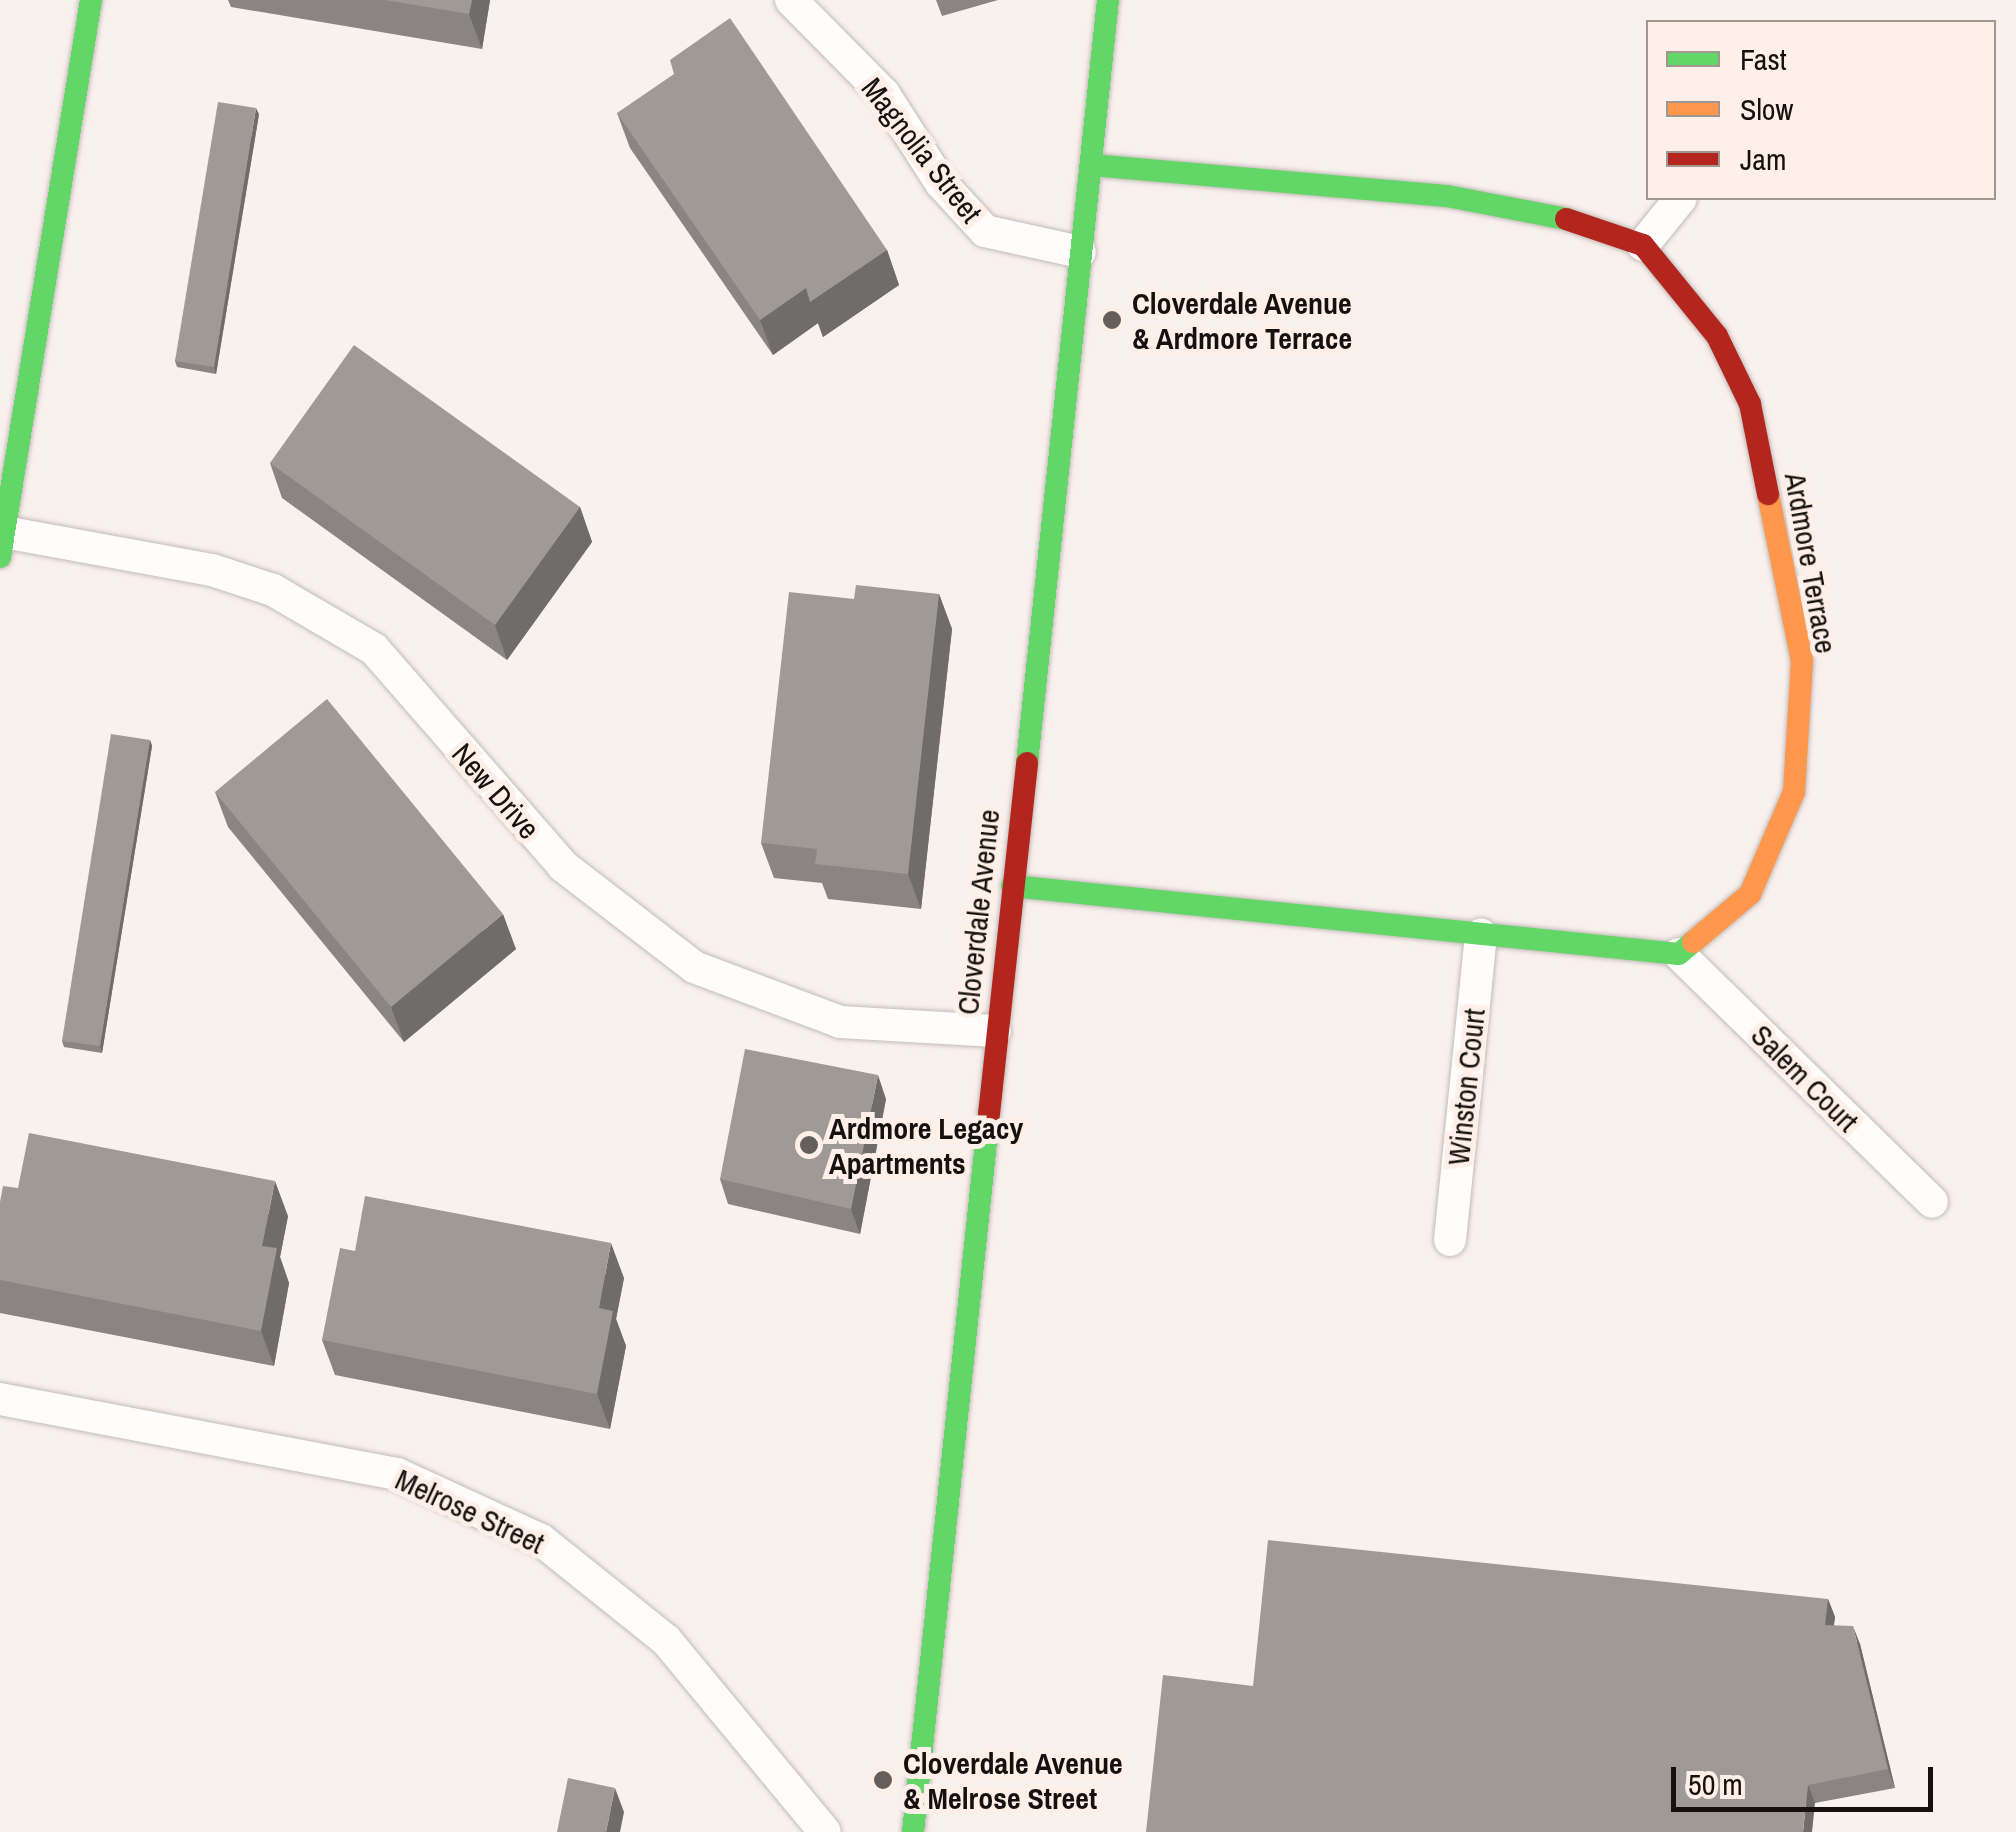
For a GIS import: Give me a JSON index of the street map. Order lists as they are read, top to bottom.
{
  "streets": {
    "street": [
      "Magnolia Street",
      "Ardmore Terrace",
      "New Drive",
      "Cloverdale Avenue",
      "Salem Court",
      "Winston Court",
      "Melrose Street"
    ]
  },
  "crossings": [
    ["Magnolia Street", "Cloverdale Avenue"],
    ["Ardmore Terrace", "Salem Court"],
    ["New Drive", "Cloverdale Avenue"]
  ],
  "places": ["Cloverdale Avenue & Ardmore Terrace", "Ardmore Legacy Apartments", "Cloverdale Avenue & Melrose Street"],
  "legend": ["Fast", "Slow", "Jam"],
  "scale_bar": "50 m"
}
